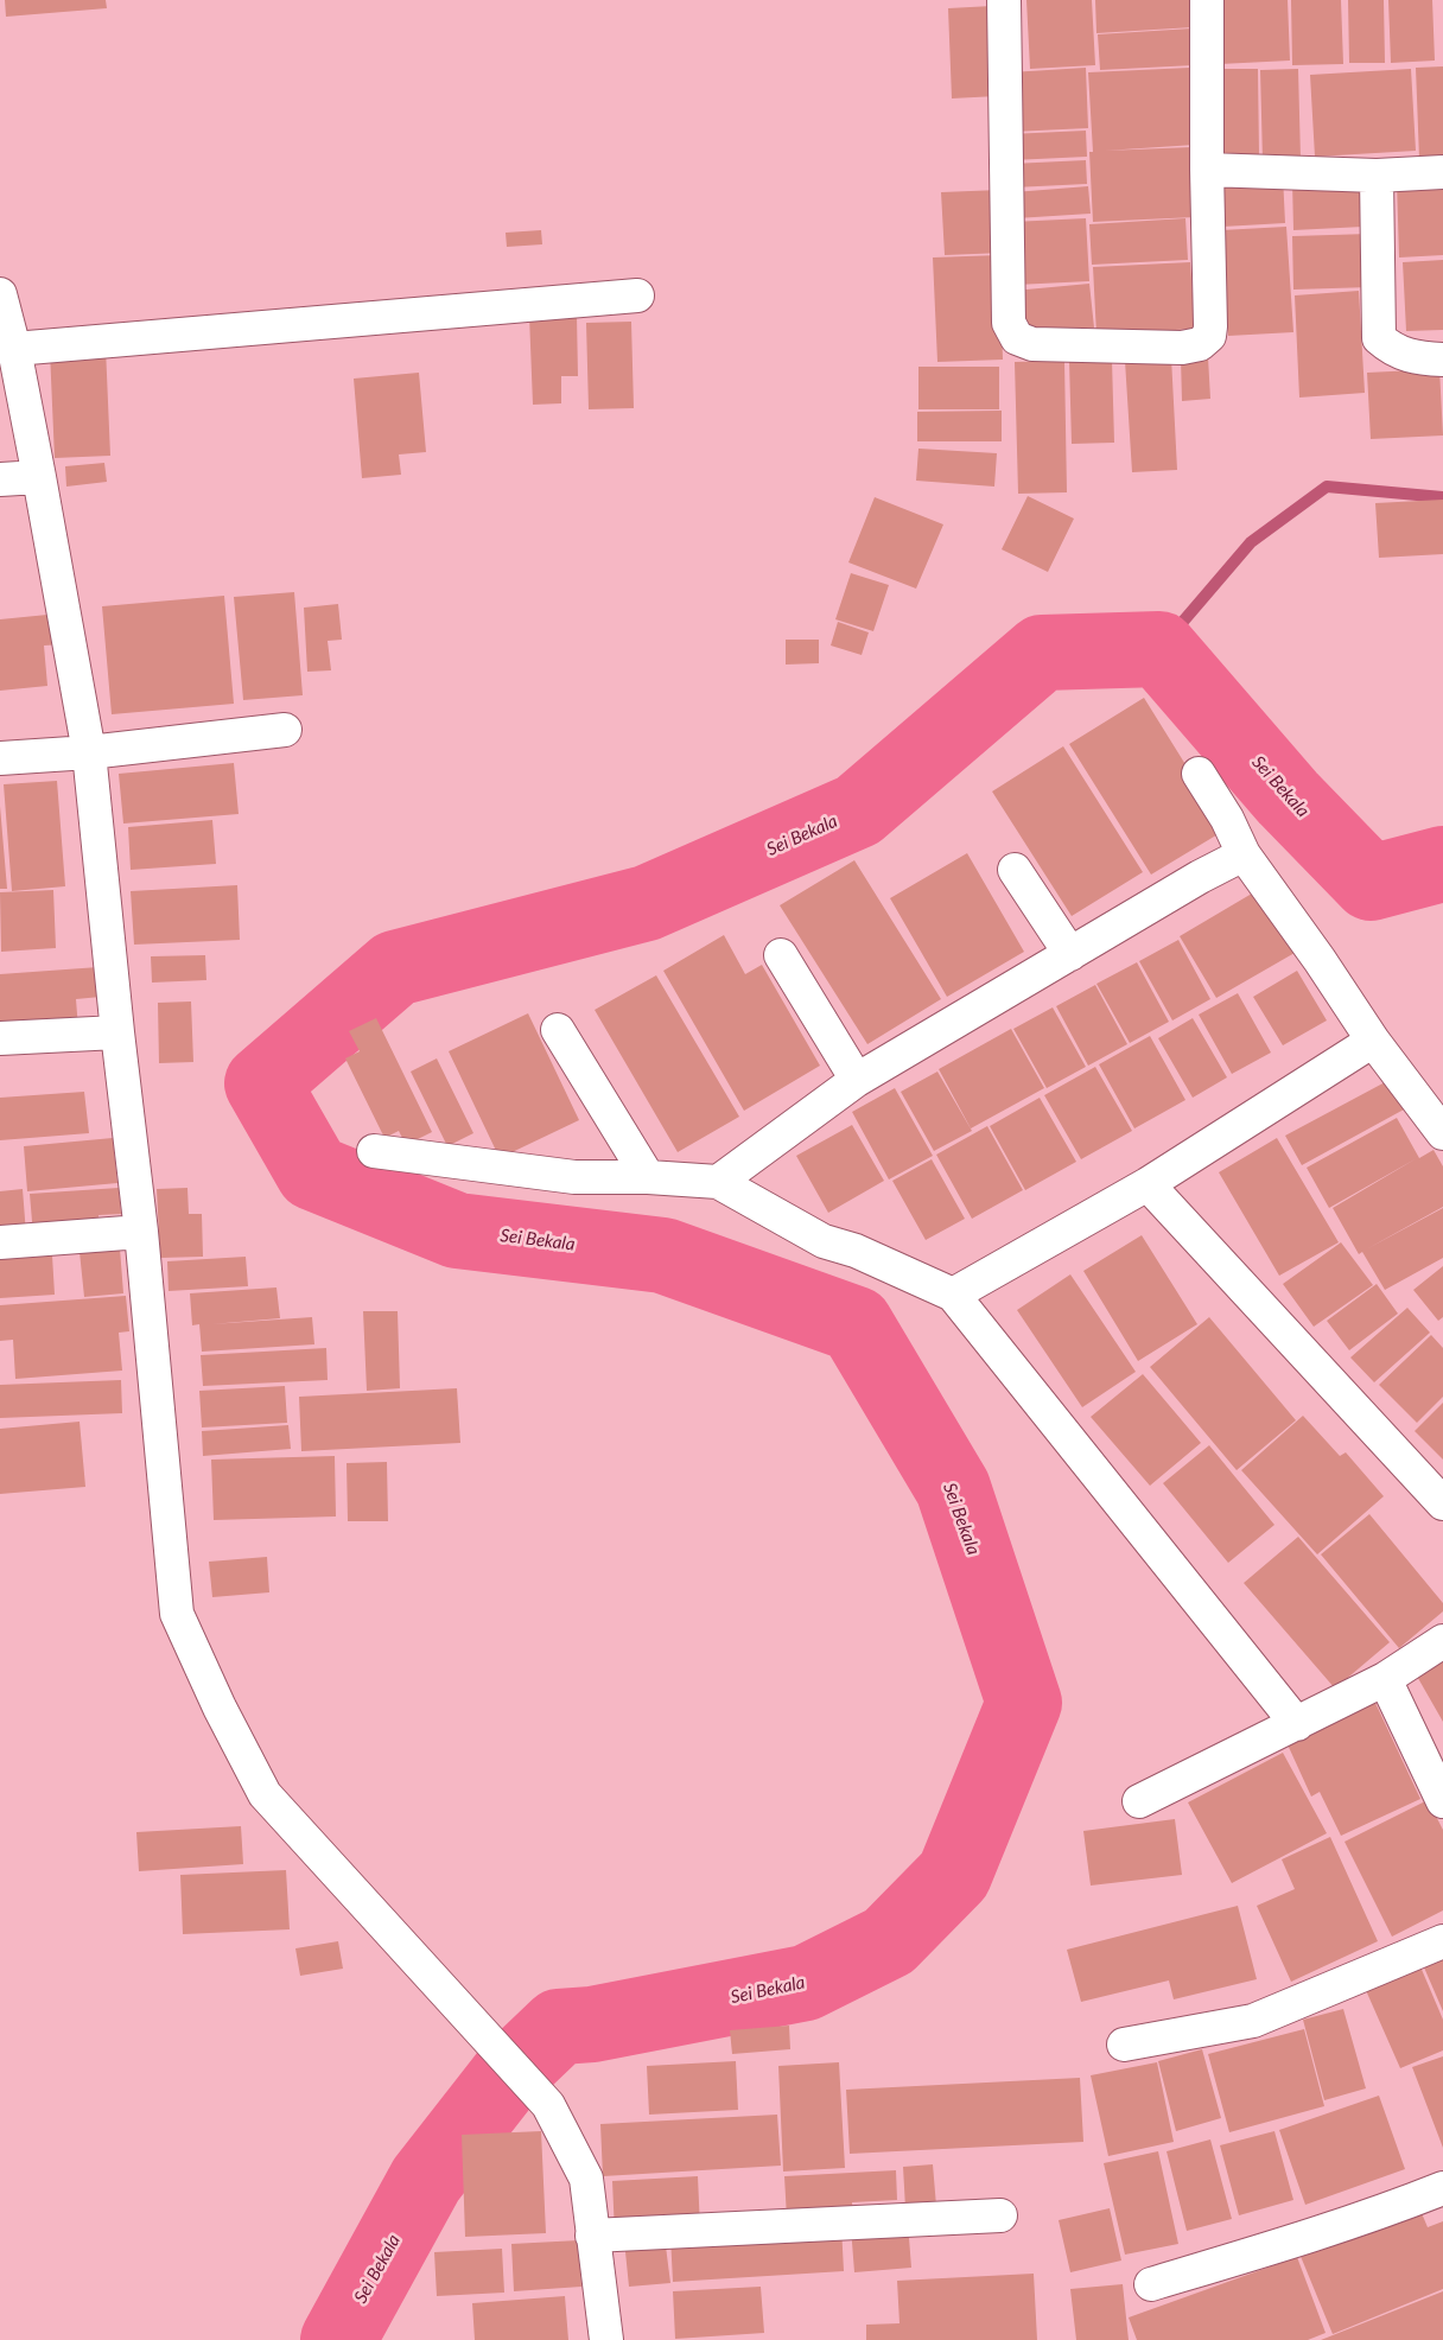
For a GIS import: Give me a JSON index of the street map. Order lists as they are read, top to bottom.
{
  "water": ["Sei Bekala"]
}
